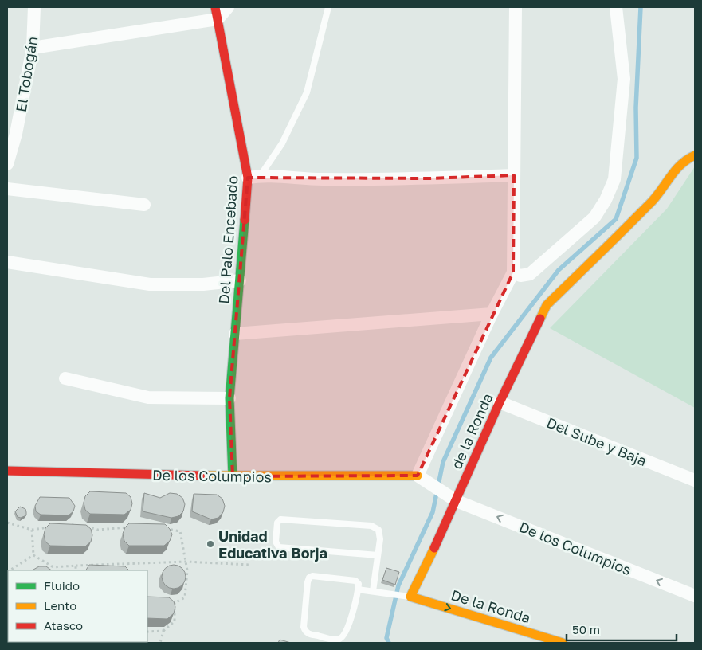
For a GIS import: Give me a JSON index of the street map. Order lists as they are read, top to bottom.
{
  "streets": {
    "street": [
      "El Tobogán",
      "Del Palo Encebado",
      "de la Ronda",
      "Del Sube y Baja",
      "De los Columpios",
      "De la Ronda"
    ]
  },
  "crossings": [
    ["Del Palo Encebado", "De los Columpios"],
    ["de la Ronda", "Del Sube y Baja"],
    ["de la Ronda", "De los Columpios"],
    ["de la Ronda", "De la Ronda"]
  ],
  "one_way": ["De los Columpios", "De la Ronda"],
  "places": ["Unidad Educativa Borja"],
  "legend": ["Fluido", "Lento", "Atasco"],
  "scale_bar": "50 m"
}
